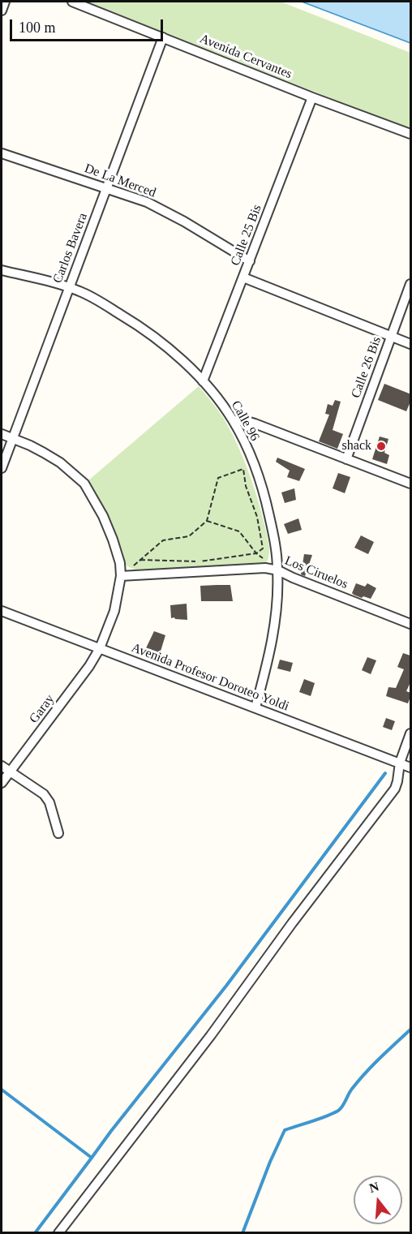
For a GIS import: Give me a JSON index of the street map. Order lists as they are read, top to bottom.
{
  "streets": {
    "street": [
      "Avenida Cervantes",
      "De La Merced",
      "Calle 25 Bis",
      "Carlos Bavera",
      "Calle 26 Bis",
      "Calle 96",
      "Los Ciruelos",
      "Avenida Profesor Doroteo Yoldi",
      "Garay"
    ]
  },
  "crossings": [
    ["Avenida Cervantes", "Calle 25 Bis"],
    ["Avenida Cervantes", "Carlos Bavera"],
    ["De La Merced", "Calle 25 Bis"],
    ["De La Merced", "Carlos Bavera"],
    ["Calle 25 Bis", "Calle 96"],
    ["Carlos Bavera", "Calle 96"],
    ["Calle 96", "Los Ciruelos"],
    ["Calle 96", "Avenida Profesor Doroteo Yoldi"],
    ["Los Ciruelos", "Garay"],
    ["Avenida Profesor Doroteo Yoldi", "Garay"]
  ],
  "places": ["shack"],
  "scale_bar": "100 m",
  "north": "top"
}
